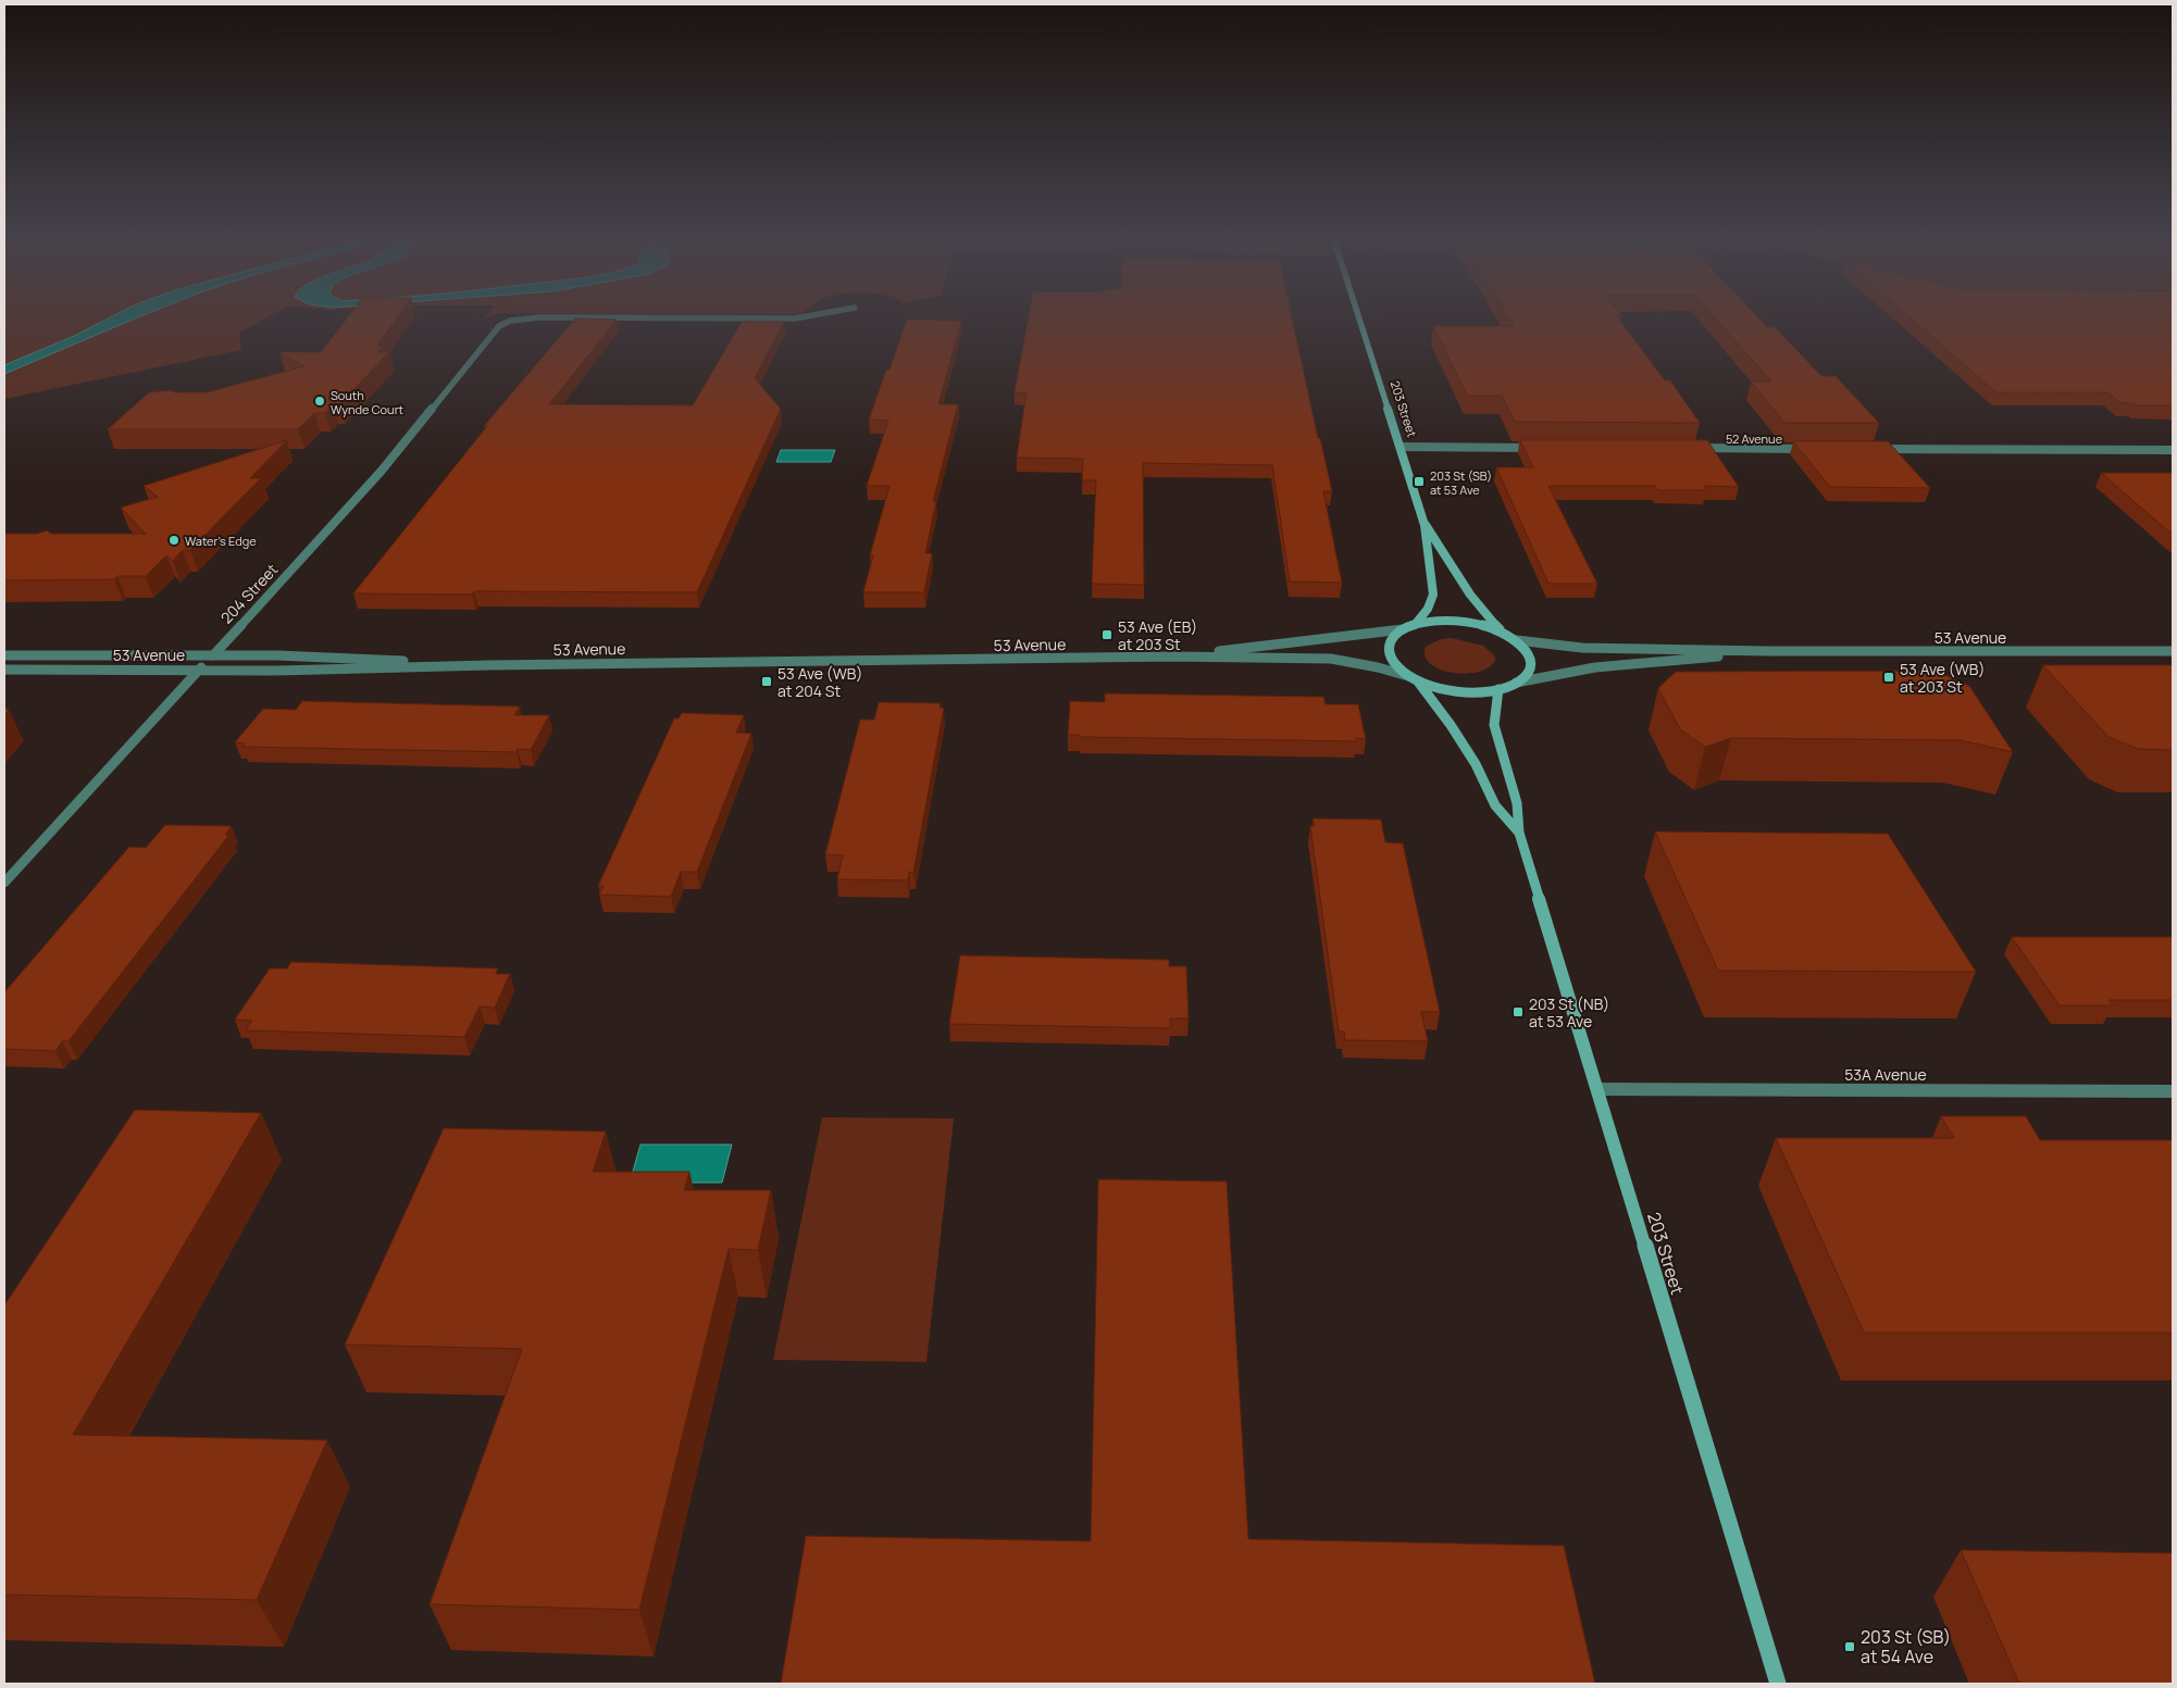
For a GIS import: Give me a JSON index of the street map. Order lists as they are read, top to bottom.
{
  "streets": {
    "main road": ["203 Street"],
    "street": [
      "52 Avenue",
      "204 Street",
      "53 Avenue",
      "53A Avenue"
    ]
  },
  "crossings": [
    ["203 Street", "53 Avenue"],
    ["203 Street", "53A Avenue"],
    ["204 Street", "53 Avenue"]
  ],
  "places": {
    "other": ["South Wynde Court", "Water's Edge"],
    "transit": [
      "203 St (SB) at 53 Ave",
      "53 Ave (EB) at 203 St",
      "53 Ave (WB) at 203 St",
      "53 Ave (WB) at 204 St",
      "203 St (NB) at 53 Ave",
      "203 St (SB) at 54 Ave"
    ]
  }
}
